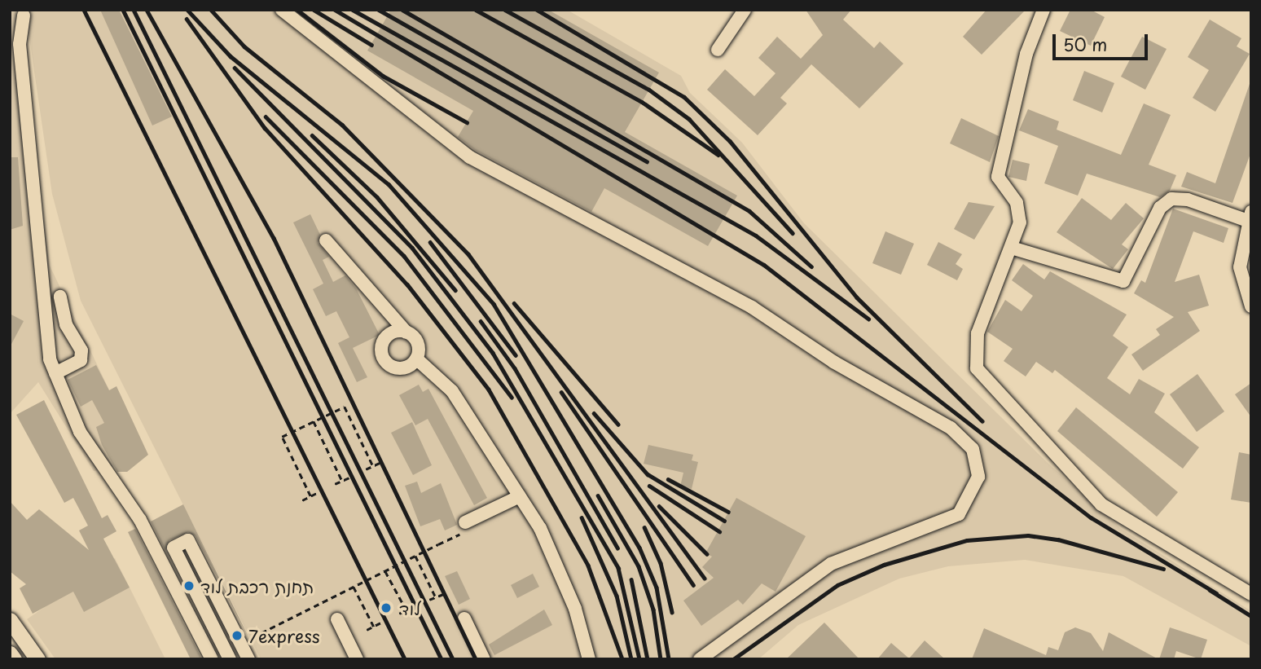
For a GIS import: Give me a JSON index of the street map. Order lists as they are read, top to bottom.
{
  "places": ["תחנת רכבת לוד", "לוד", "7express"],
  "scale_bar": "50 m"
}
